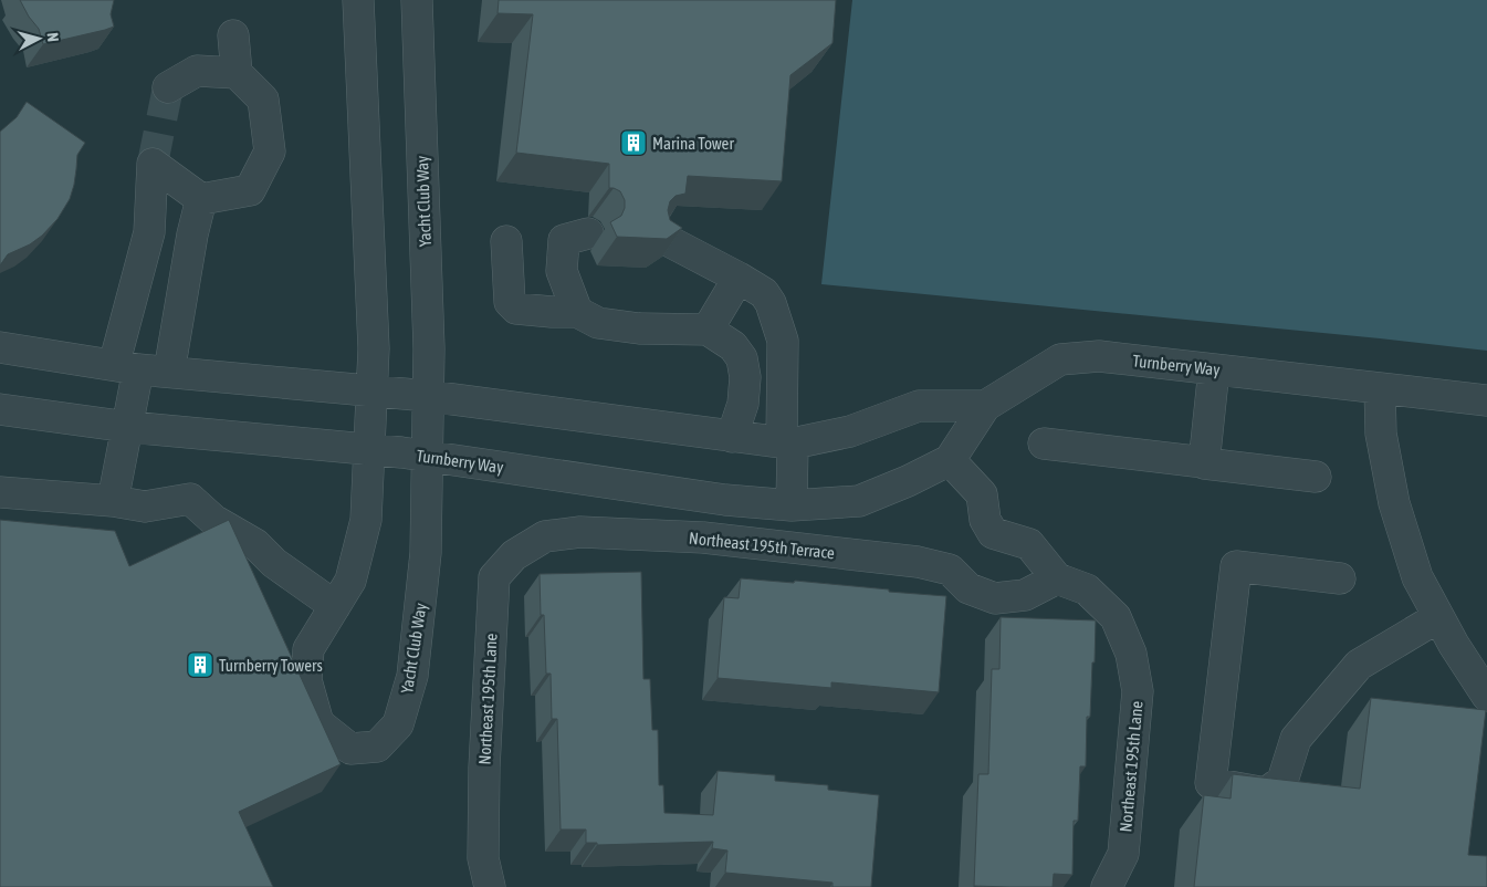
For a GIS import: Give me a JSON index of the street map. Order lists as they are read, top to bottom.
{
  "streets": {
    "street": [
      "Yacht Club Way",
      "Turnberry Way",
      "Northeast 195th Terrace",
      "Northeast 195th Lane"
    ]
  },
  "crossings": [
    ["Yacht Club Way", "Turnberry Way"],
    ["Turnberry Way", "Northeast 195th Lane"],
    ["Northeast 195th Terrace", "Northeast 195th Lane"]
  ],
  "places": {
    "building": ["Marina Tower", "Turnberry Towers"]
  },
  "north": "right"
}
